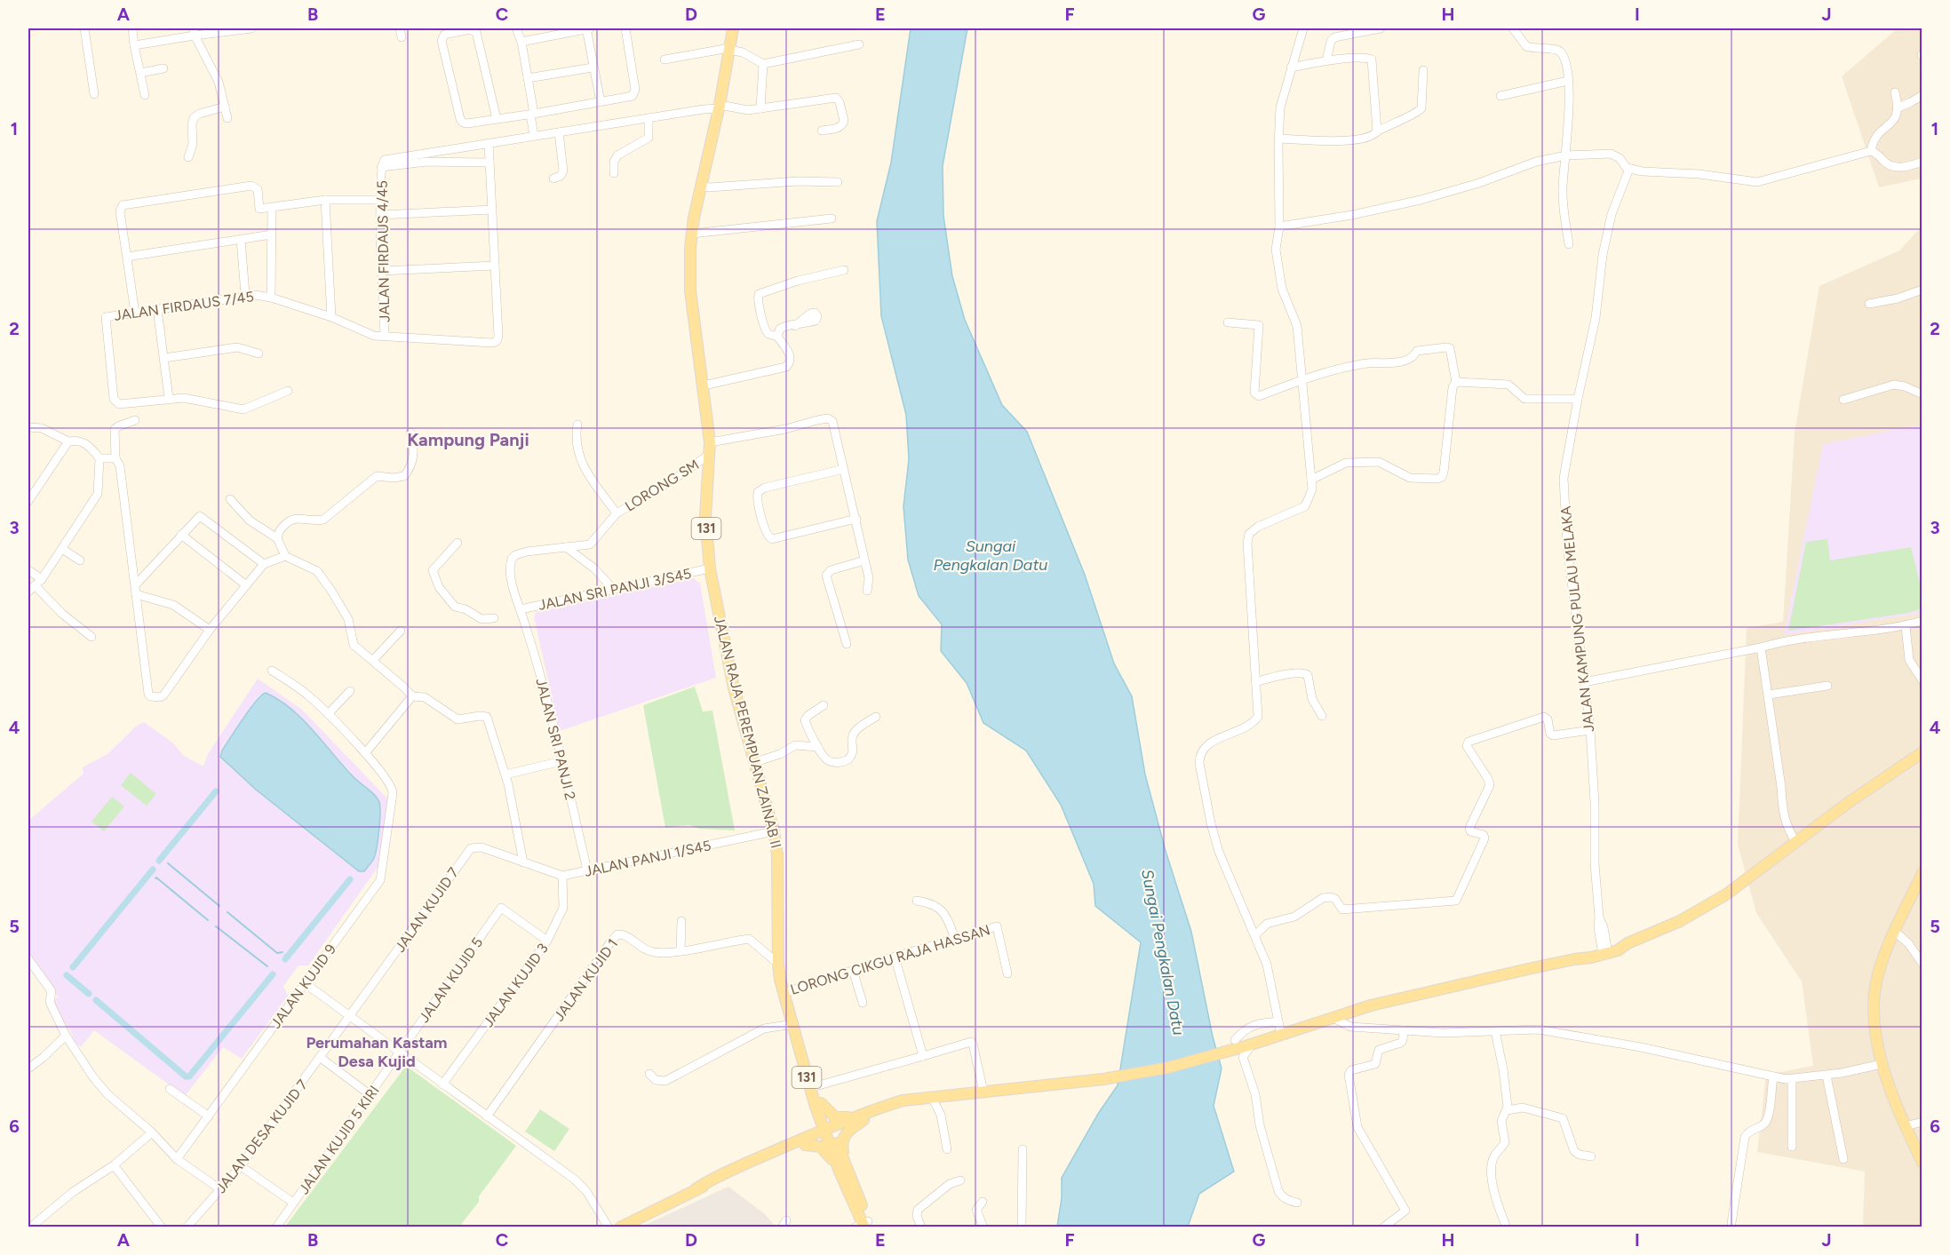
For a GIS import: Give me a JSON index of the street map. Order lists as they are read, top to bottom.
{
  "streets": {
    "main road": ["131", "JALAN RAJA PEREMPUAN ZAINAB II"],
    "street": [
      "JALAN FIRDAUS 4/45",
      "JALAN FIRDAUS 7/45",
      "LORONG SM",
      "JALAN SRI PANJI 3/S45",
      "JALAN KAMPUNG PULAU MELAKA",
      "JALAN SRI PANJI 2",
      "JALAN PANJI 1/S45",
      "JALAN KUJID 7",
      "LORONG CIKGU RAJA HASSAN",
      "JALAN KUJID 5",
      "JALAN KUJID 1",
      "JALAN KUJID 3",
      "JALAN KUJID 9",
      "JALAN DESA KUJID 7",
      "JALAN KUJID 5 KIRI"
    ]
  },
  "crossings": [
    ["JALAN FIRDAUS 4/45", "JALAN FIRDAUS 7/45"],
    ["LORONG SM", "JALAN RAJA PEREMPUAN ZAINAB II"],
    ["LORONG SM", "JALAN SRI PANJI 2"],
    ["131", "JALAN RAJA PEREMPUAN ZAINAB II"],
    ["JALAN SRI PANJI 3/S45", "JALAN RAJA PEREMPUAN ZAINAB II"],
    ["JALAN SRI PANJI 3/S45", "JALAN SRI PANJI 2"],
    ["JALAN RAJA PEREMPUAN ZAINAB II", "JALAN PANJI 1/S45"],
    ["JALAN RAJA PEREMPUAN ZAINAB II", "LORONG CIKGU RAJA HASSAN"],
    ["JALAN RAJA PEREMPUAN ZAINAB II", "JALAN KUJID 1"],
    ["JALAN SRI PANJI 2", "JALAN PANJI 1/S45"],
    ["JALAN PANJI 1/S45", "JALAN KUJID 3"],
    ["JALAN KUJID 7", "JALAN DESA KUJID 7"],
    ["JALAN KUJID 5", "JALAN KUJID 3"],
    ["JALAN KUJID 5", "JALAN KUJID 5 KIRI"]
  ],
  "districts": ["Kampung Panji", "Perumahan Kastam Desa Kujid"],
  "water": ["Sungai Pengkalan Datu"],
  "grid": {
    "columns": [
      "A",
      "B",
      "C",
      "D",
      "E",
      "F",
      "G",
      "H",
      "I",
      "J"
    ],
    "rows": [
      "1",
      "2",
      "3",
      "4",
      "5",
      "6"
    ]
  }
}
